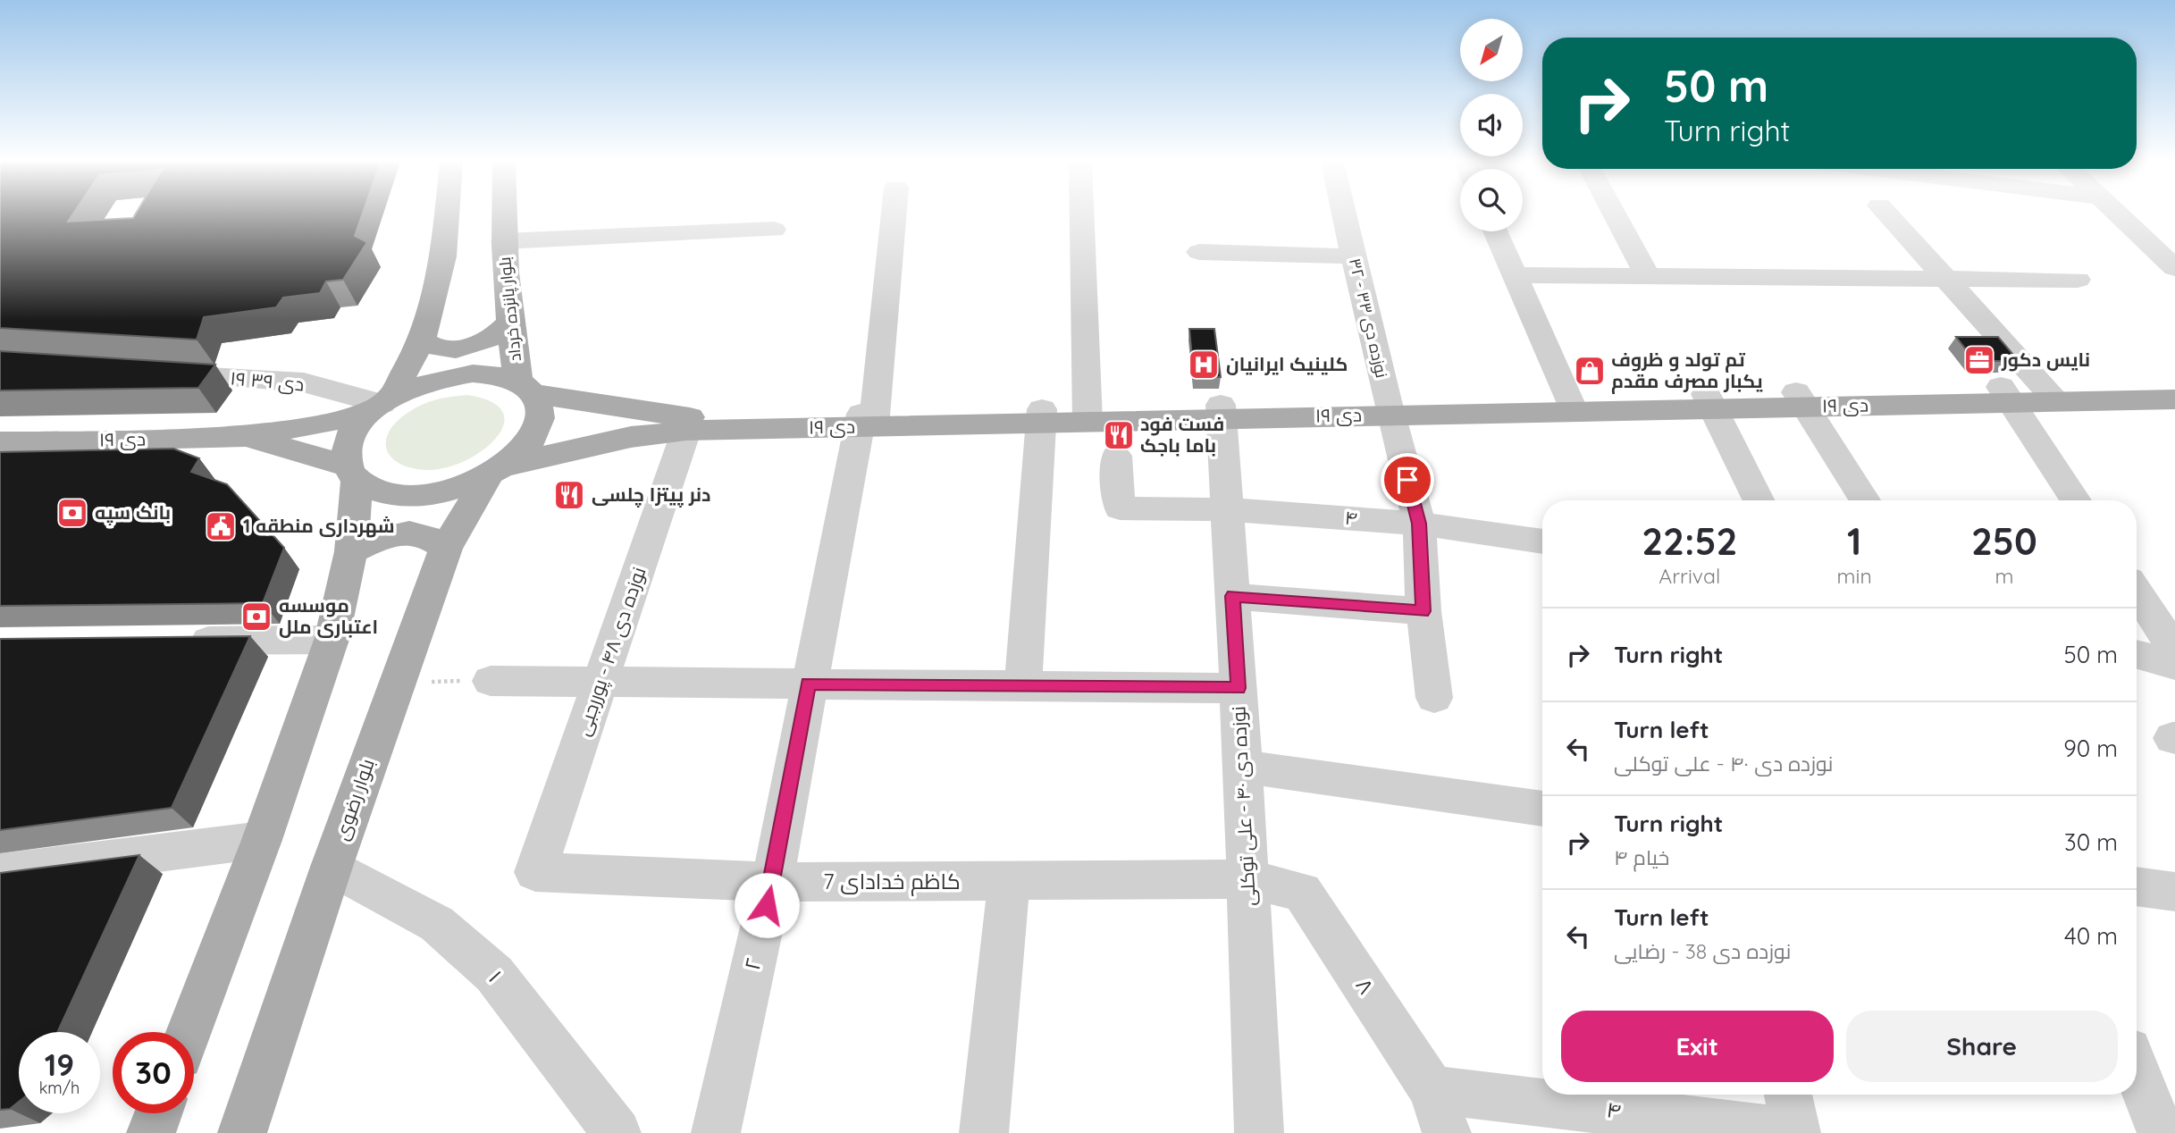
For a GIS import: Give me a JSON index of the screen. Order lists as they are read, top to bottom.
{
  "streets": {
    "main road": ["بلوار پانزده خرداد", "۱۹ دی", "بلوار رضوی"],
    "street": [
      "۳۲ - نوزده دی ۳۳",
      "۱۹ دی ۳۹",
      "۴",
      "نوزده دی ۴۸ - پوررجبی",
      "نوزده دی ۴۰ - علی توکلی",
      "7 کاظم خدادای",
      "۲",
      "۱",
      "۸"
    ]
  },
  "crossings": [
    ["بلوار پانزده خرداد", "۱۹ دی ۳۹"],
    ["بلوار پانزده خرداد", "۱۹ دی"],
    ["بلوار پانزده خرداد", "بلوار رضوی"],
    ["۳۲ - نوزده دی ۳۳", "۱۹ دی"],
    ["۳۲ - نوزده دی ۳۳", "۴"],
    ["۱۹ دی ۳۹", "۱۹ دی"],
    ["۱۹ دی ۳۹", "بلوار رضوی"],
    ["۱۹ دی", "نوزده دی ۴۸ - پوررجبی"],
    ["۱۹ دی", "بلوار رضوی"],
    ["۱۹ دی", "نوزده دی ۴۰ - علی توکلی"],
    ["۱۹ دی", "۲"],
    ["۴", "نوزده دی ۴۰ - علی توکلی"],
    ["۴", "۸"],
    ["نوزده دی ۴۸ - پوررجبی", "7 کاظم خدادای"],
    ["بلوار رضوی", "۱"],
    ["نوزده دی ۴۰ - علی توکلی", "7 کاظم خدادای"],
    ["نوزده دی ۴۰ - علی توکلی", "۸"],
    ["7 کاظم خدادای", "۲"],
    ["7 کاظم خدادای", "۸"]
  ],
  "places": {
    "office": ["نایس دکور"],
    "hospital": ["کلینیک ایرانیان"],
    "shop": ["تم تولد و ظروف یکبار مصرف مقدم"],
    "restaurant": ["فست فود باما باجک", "دنر پیتزا چلسی"],
    "bank": ["بانک سپه", "موسسه اعتباری ملل"],
    "public building": ["شهرداری منطقه 1"]
  },
  "north": "bottom left",
  "page": {
    "turn": ["50 m", "Turn right"],
    "eta": [
      "22:52",
      "Arrival",
      "1",
      "min",
      "250",
      "m"
    ],
    "list": [
      {
        "name": "Turn right",
        "value": "50 m"
      },
      {
        "name": "Turn left",
        "note": "نوزده دی ۴۰ - علی توکلی",
        "value": "90 m"
      },
      {
        "name": "Turn right",
        "note": "۴ خیام",
        "value": "30 m"
      },
      {
        "name": "Turn left",
        "note": "نوزده دی 38 - رضایی",
        "value": "40 m"
      }
    ],
    "buttons": ["Exit", "Share"],
    "speed": "19 km/h",
    "limit": "30"
  }
}
